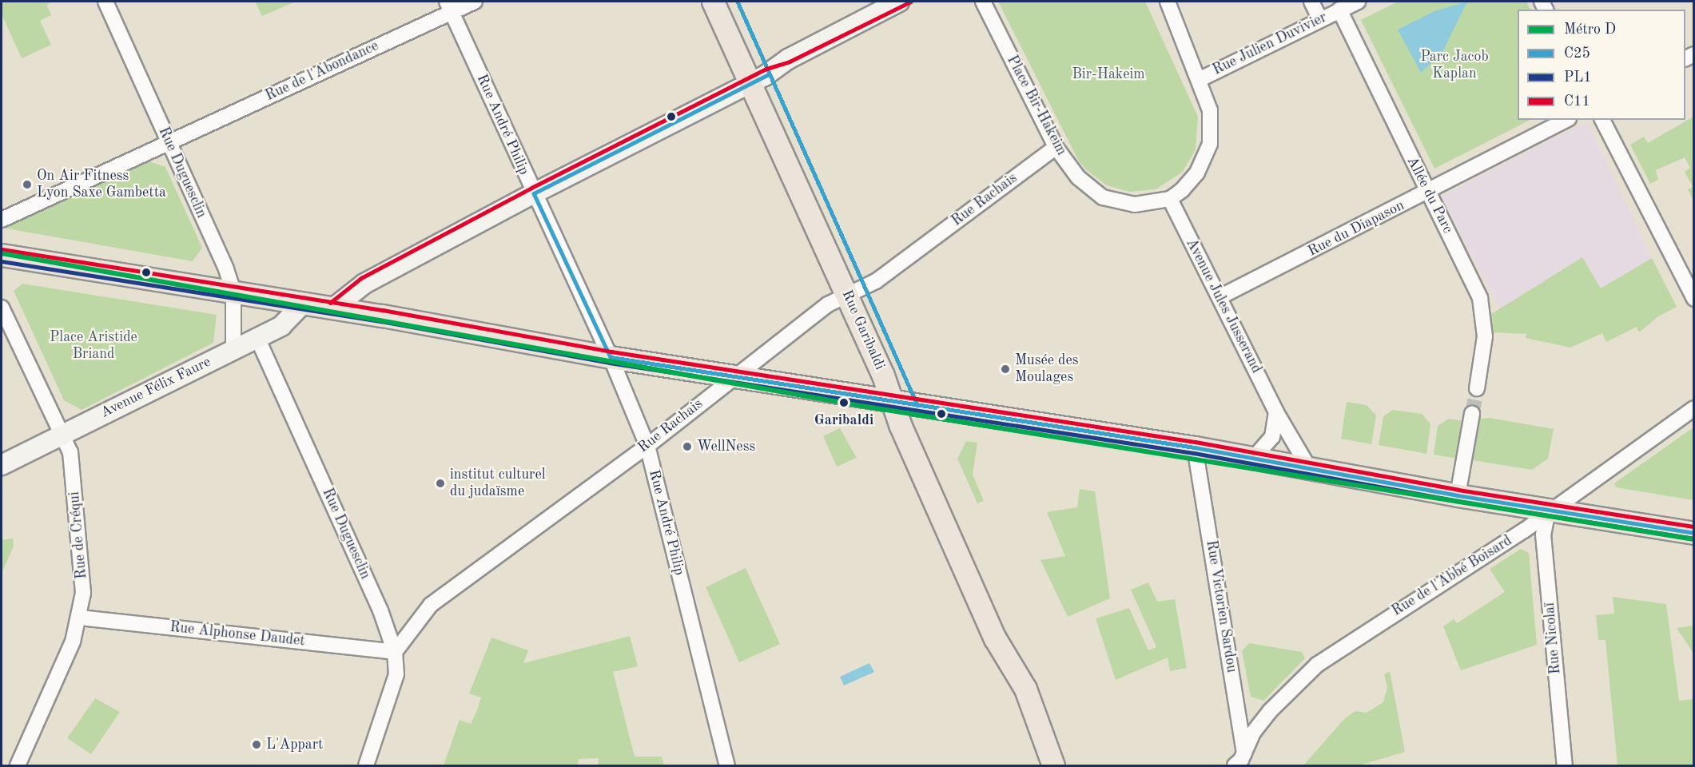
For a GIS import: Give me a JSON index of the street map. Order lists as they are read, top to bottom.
{
  "streets": {
    "main road": ["Rue Garibaldi", "Avenue Félix Faure"],
    "street": [
      "Rue Julien Duvivier",
      "Rue de l'Abondance",
      "Place Bir-Hakeim",
      "Rue André Philip",
      "Rue Duguesclin",
      "Allée du Parc",
      "Rue Rachais",
      "Rue du Diapason",
      "Avenue Jules Jusserand",
      "Rue de Créqui",
      "Rue de l'Abbé Boisard",
      "Rue Victorien Sardou",
      "Rue Alphonse Daudet",
      "Rue Nicolaï"
    ]
  },
  "crossings": [
    ["Rue Julien Duvivier", "Allée du Parc"],
    ["Rue de l'Abondance", "Rue André Philip"],
    ["Rue de l'Abondance", "Rue Duguesclin"],
    ["Place Bir-Hakeim", "Rue Rachais"],
    ["Place Bir-Hakeim", "Avenue Jules Jusserand"],
    ["Rue André Philip", "Rue Rachais"],
    ["Rue Duguesclin", "Rue Rachais"],
    ["Rue Duguesclin", "Avenue Félix Faure"],
    ["Rue Duguesclin", "Rue Alphonse Daudet"],
    ["Allée du Parc", "Rue du Diapason"],
    ["Rue Rachais", "Rue Garibaldi"],
    ["Rue Rachais", "Rue Alphonse Daudet"],
    ["Rue du Diapason", "Avenue Jules Jusserand"],
    ["Avenue Félix Faure", "Rue de Créqui"],
    ["Rue de Créqui", "Rue Alphonse Daudet"],
    ["Rue de l'Abbé Boisard", "Rue Victorien Sardou"],
    ["Rue de l'Abbé Boisard", "Rue Nicolaï"]
  ],
  "parks": ["Parc Jacob Kaplan", "Bir-Hakeim", "Place Aristide Briand"],
  "places": [
    "On Air Fitness Lyon Saxe Gambetta",
    "Musée des Moulages",
    "Garibaldi",
    "WellNess",
    "institut culturel du judaïsme",
    "L'Appart"
  ],
  "lines": [
    "transit line C25",
    "transit line C11",
    "metro line D",
    "transit line PL1"
  ],
  "legend": [
    "Métro D",
    "C25",
    "PL1",
    "C11"
  ]
}
